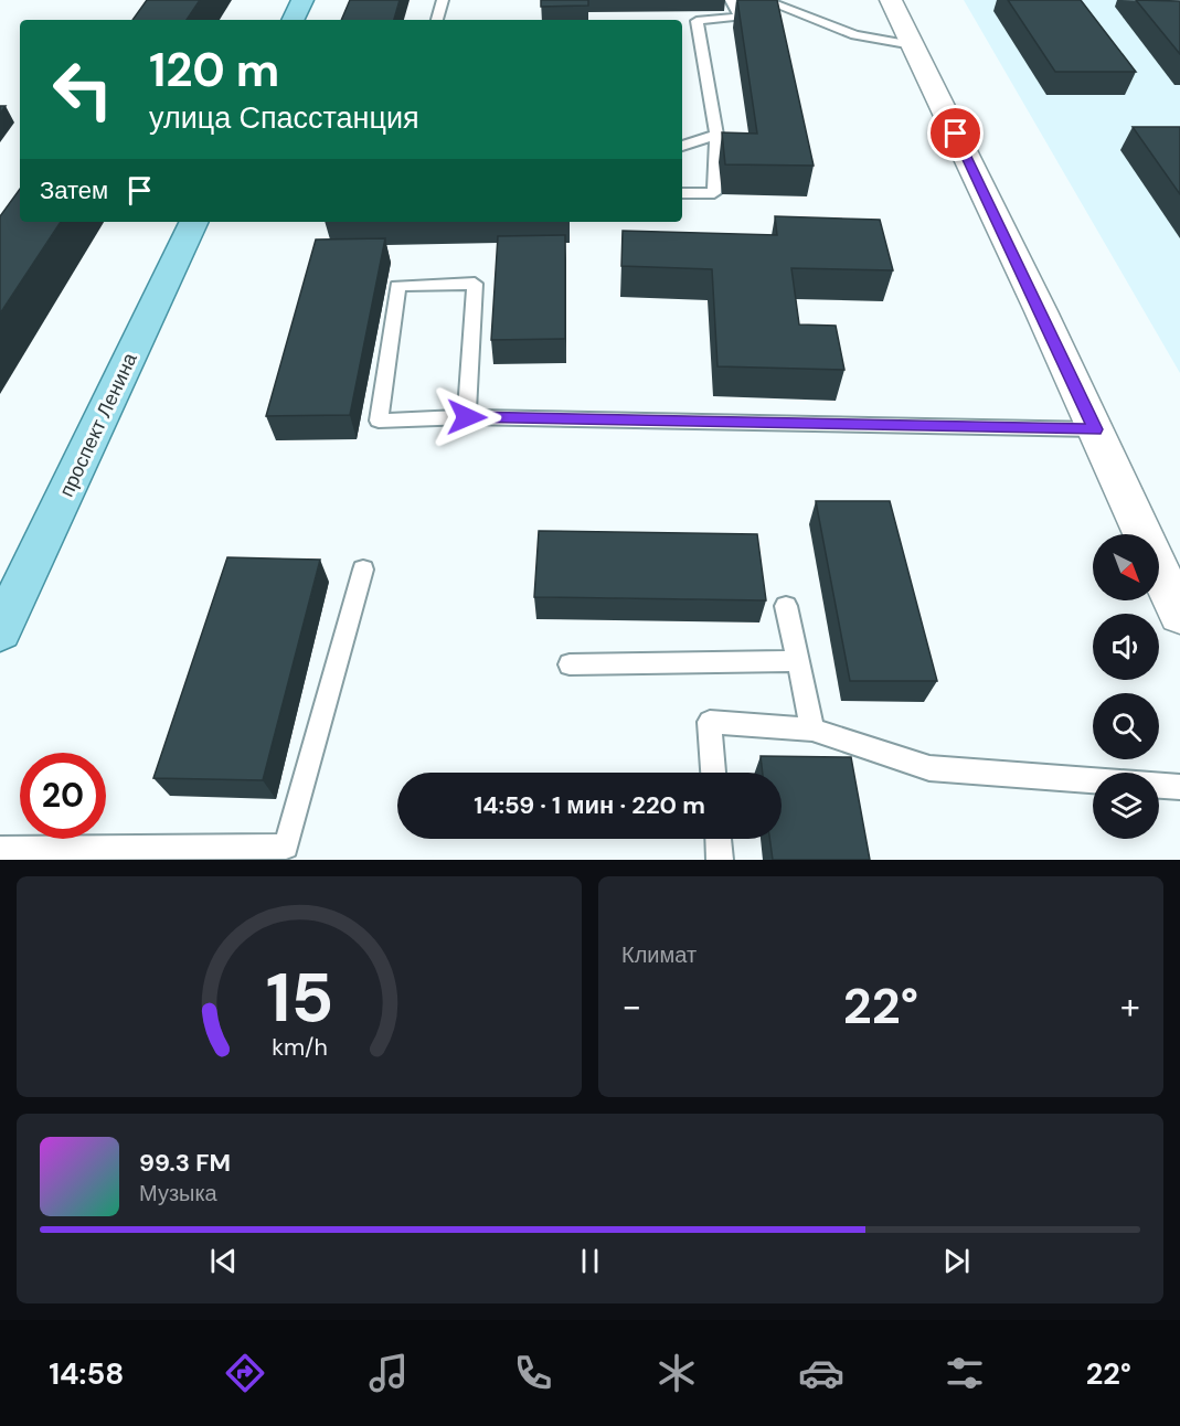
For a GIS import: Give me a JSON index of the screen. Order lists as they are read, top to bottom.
{
  "streets": {
    "main road": ["проспект Ленина"]
  },
  "north": "bottom right",
  "page": {
    "turn": ["120 m", "улица Спасстанция"],
    "then": "Затем",
    "limit": "20",
    "trip": "14:59 · 1 мин · 220 m",
    "tile": "Климат",
    "heat": ["−", "22°", "+"],
    "song": ["99.3 FM", "Музыка"],
    "tabs": ["14:58", "22°"],
    "gauge": ["15", "km/h"]
  }
}
